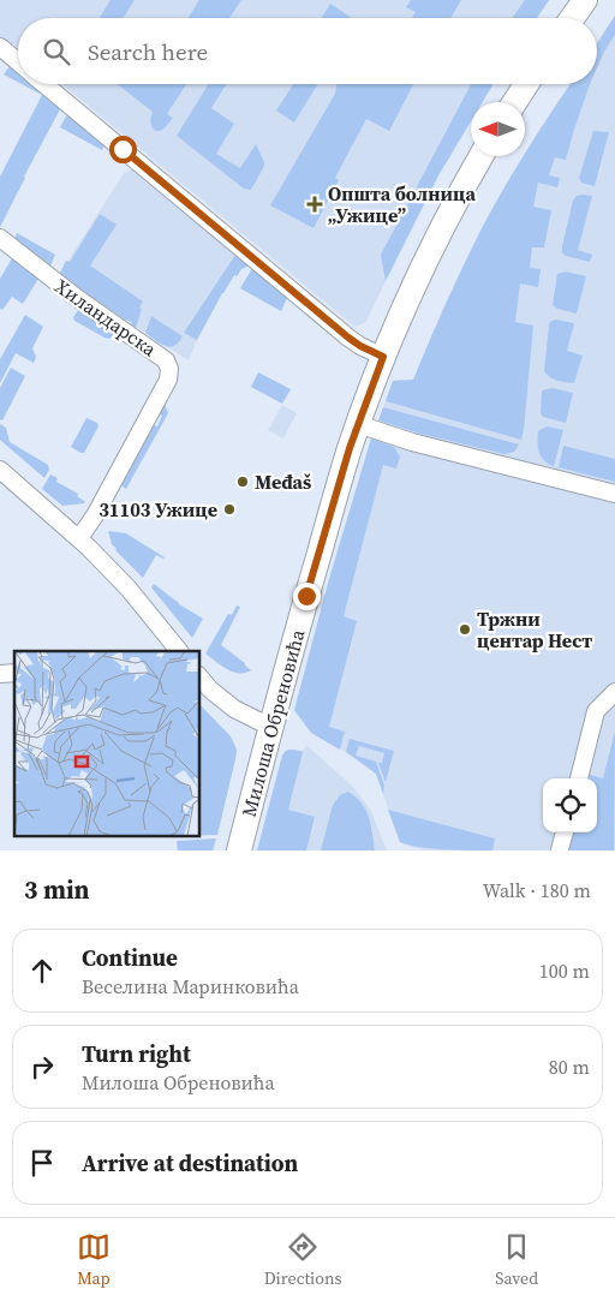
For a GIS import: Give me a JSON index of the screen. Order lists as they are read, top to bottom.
{
  "streets": {
    "street": ["Хиландарска", "Милоша Обреновића"]
  },
  "places": {
    "health": ["Општа болница „Ужице”"],
    "other": ["Međaš", "31103 Ужице", "Тржни центар Нест"]
  },
  "north": "left",
  "page": {
    "search": "Search here",
    "heading": ["3 min", "Walk · 180 m"],
    "list": [
      ["Continue", "Веселина Маринковића", "100 m"],
      ["Turn right", "Милоша Обреновића", "80 m"],
      "Arrive at destination"
    ],
    "nav": ["Map", "Directions", "Saved"]
  }
}
